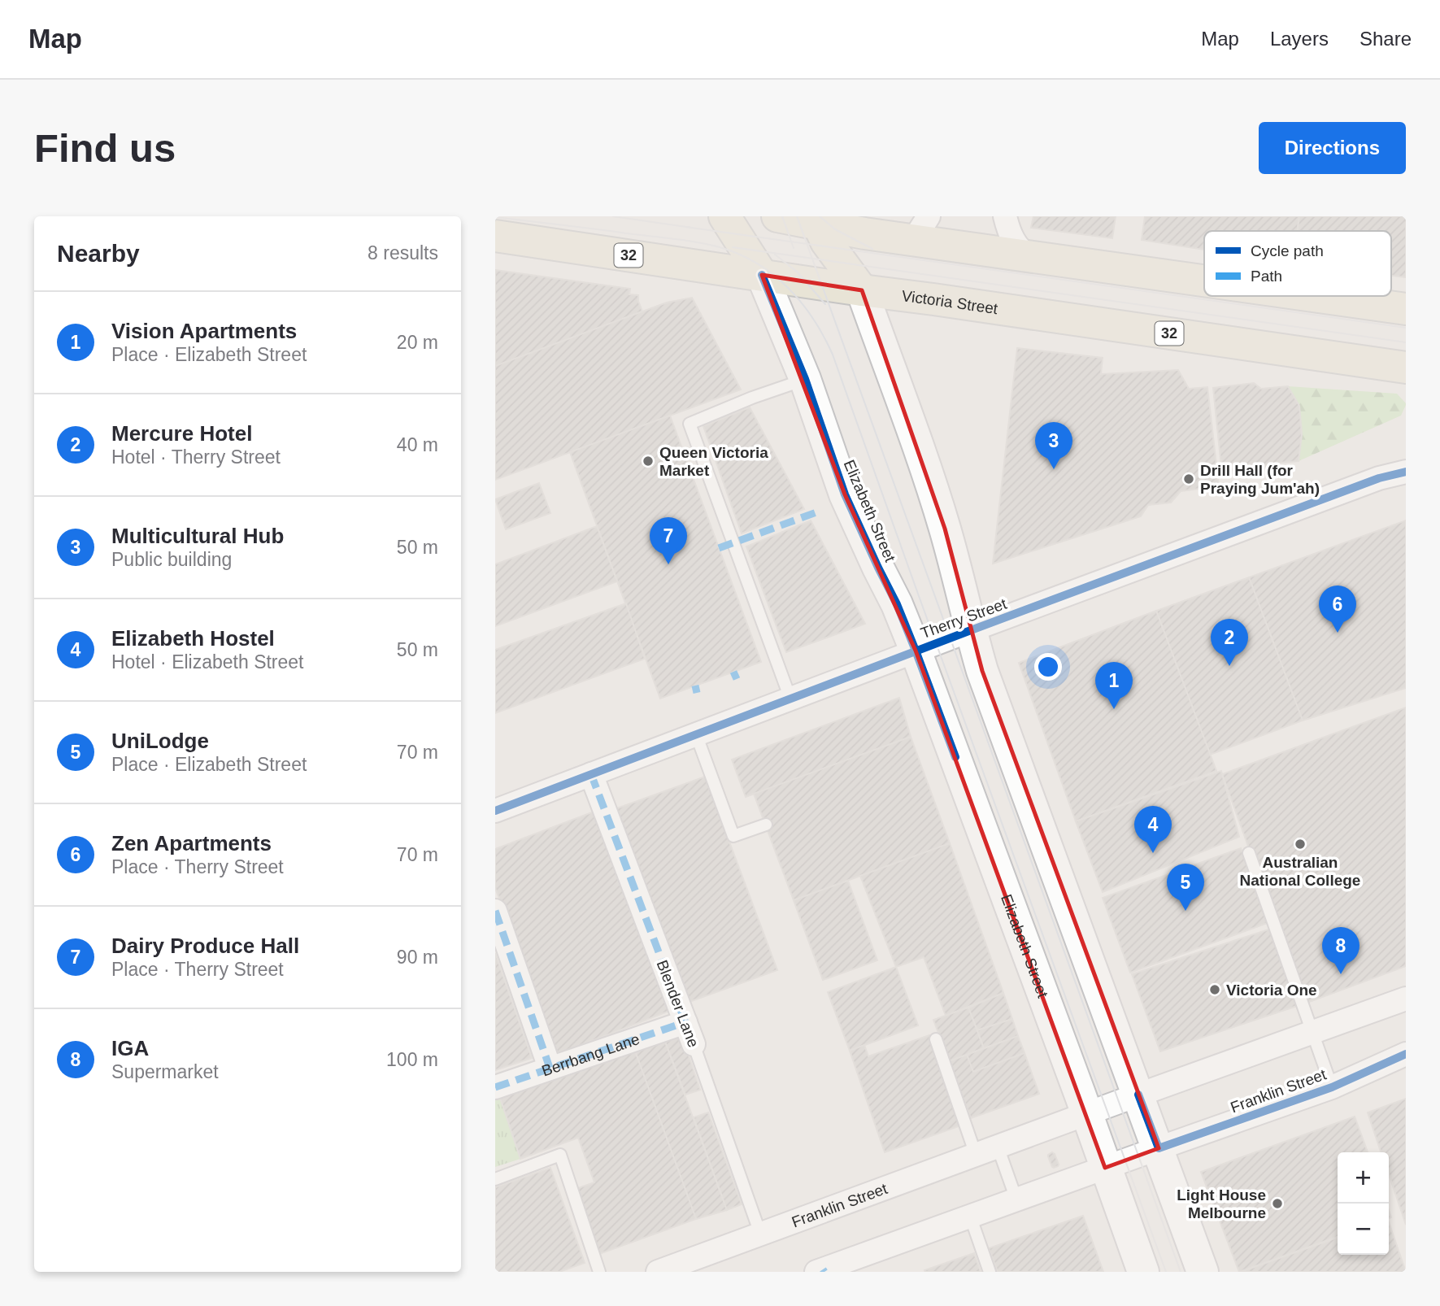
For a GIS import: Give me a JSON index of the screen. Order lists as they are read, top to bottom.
{
  "streets": {
    "main road": ["32", "Victoria Street", "Elizabeth Street"],
    "street": [
      "Therry Street",
      "Blender Lane",
      "Berrbang Lane",
      "Franklin Street"
    ]
  },
  "crossings": [
    ["Victoria Street", "Elizabeth Street"],
    ["Elizabeth Street", "Therry Street"],
    ["Elizabeth Street", "Franklin Street"],
    ["Therry Street", "Blender Lane"],
    ["Blender Lane", "Berrbang Lane"],
    ["Blender Lane", "Franklin Street"]
  ],
  "places": [
    "Queen Victoria Market",
    "Drill Hall (for Praying Jum'ah)",
    "Australian National College",
    "Victoria One",
    "Light House Melbourne"
  ],
  "legend": ["Cycle path", "Path"],
  "page": {
    "header": "Map",
    "nav": ["Map", "Layers", "Share"],
    "buttons": "Directions",
    "title": "Find us",
    "heading": ["Nearby", "8 results"],
    "list": [
      {
        "mark": "1",
        "name": "Vision Apartments",
        "note": "Place · Elizabeth Street",
        "value": "20 m"
      },
      {
        "mark": "2",
        "name": "Mercure Hotel",
        "note": "Hotel · Therry Street",
        "value": "40 m"
      },
      {
        "mark": "3",
        "name": "Multicultural Hub",
        "note": "Public building",
        "value": "50 m"
      },
      {
        "mark": "4",
        "name": "Elizabeth Hostel",
        "note": "Hotel · Elizabeth Street",
        "value": "50 m"
      },
      {
        "mark": "5",
        "name": "UniLodge",
        "note": "Place · Elizabeth Street",
        "value": "70 m"
      },
      {
        "mark": "6",
        "name": "Zen Apartments",
        "note": "Place · Therry Street",
        "value": "70 m"
      },
      {
        "mark": "7",
        "name": "Dairy Produce Hall",
        "note": "Place · Therry Street",
        "value": "90 m"
      },
      {
        "mark": "8",
        "name": "IGA",
        "note": "Supermarket",
        "value": "100 m"
      }
    ],
    "pins": [
      "3",
      "7",
      "6",
      "2",
      "1",
      "4",
      "5",
      "8"
    ],
    "map_buttons": ["+", "−"]
  }
}
